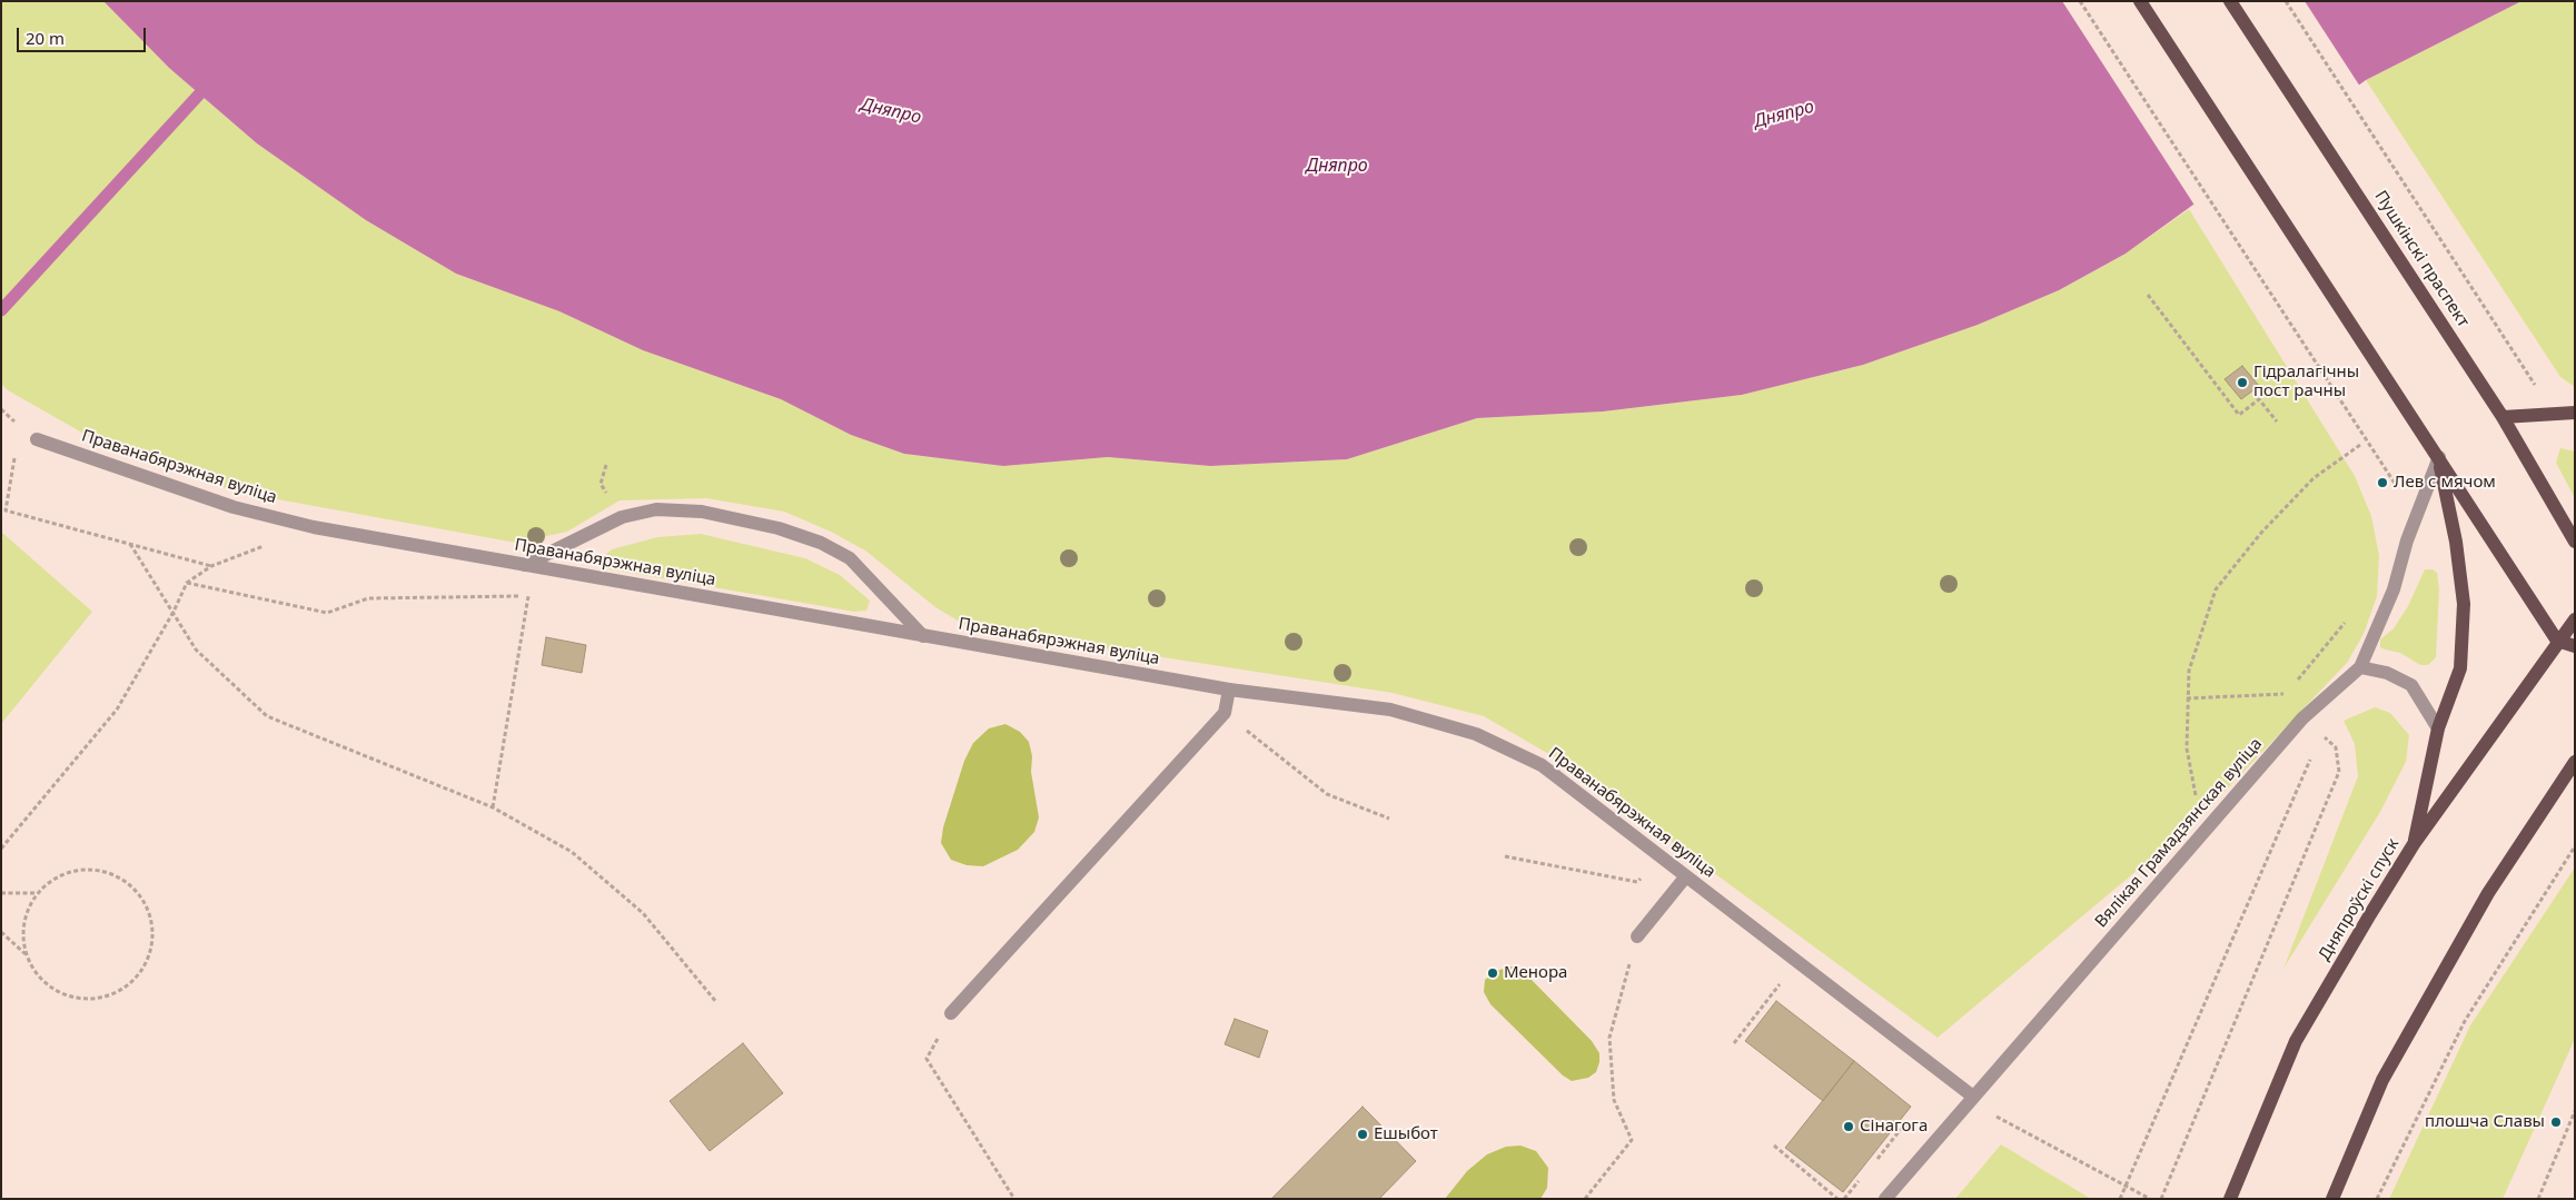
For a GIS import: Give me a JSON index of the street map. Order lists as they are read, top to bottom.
{
  "streets": {
    "main road": ["Пушкінскі праспект", "Дняпроўскі спуск"],
    "street": ["Праванабярэжная вуліца", "Вялікая Грамадзянская вуліца"]
  },
  "crossings": [
    ["Праванабярэжная вуліца", "Вялікая Грамадзянская вуліца"]
  ],
  "water": ["Дняпро"],
  "places": [
    "Гідралагічны пост рачны",
    "Лев с мячом",
    "Менора",
    "плошча Славы",
    "Сінагога",
    "Ешыбот"
  ],
  "scale_bar": "20 m"
}
